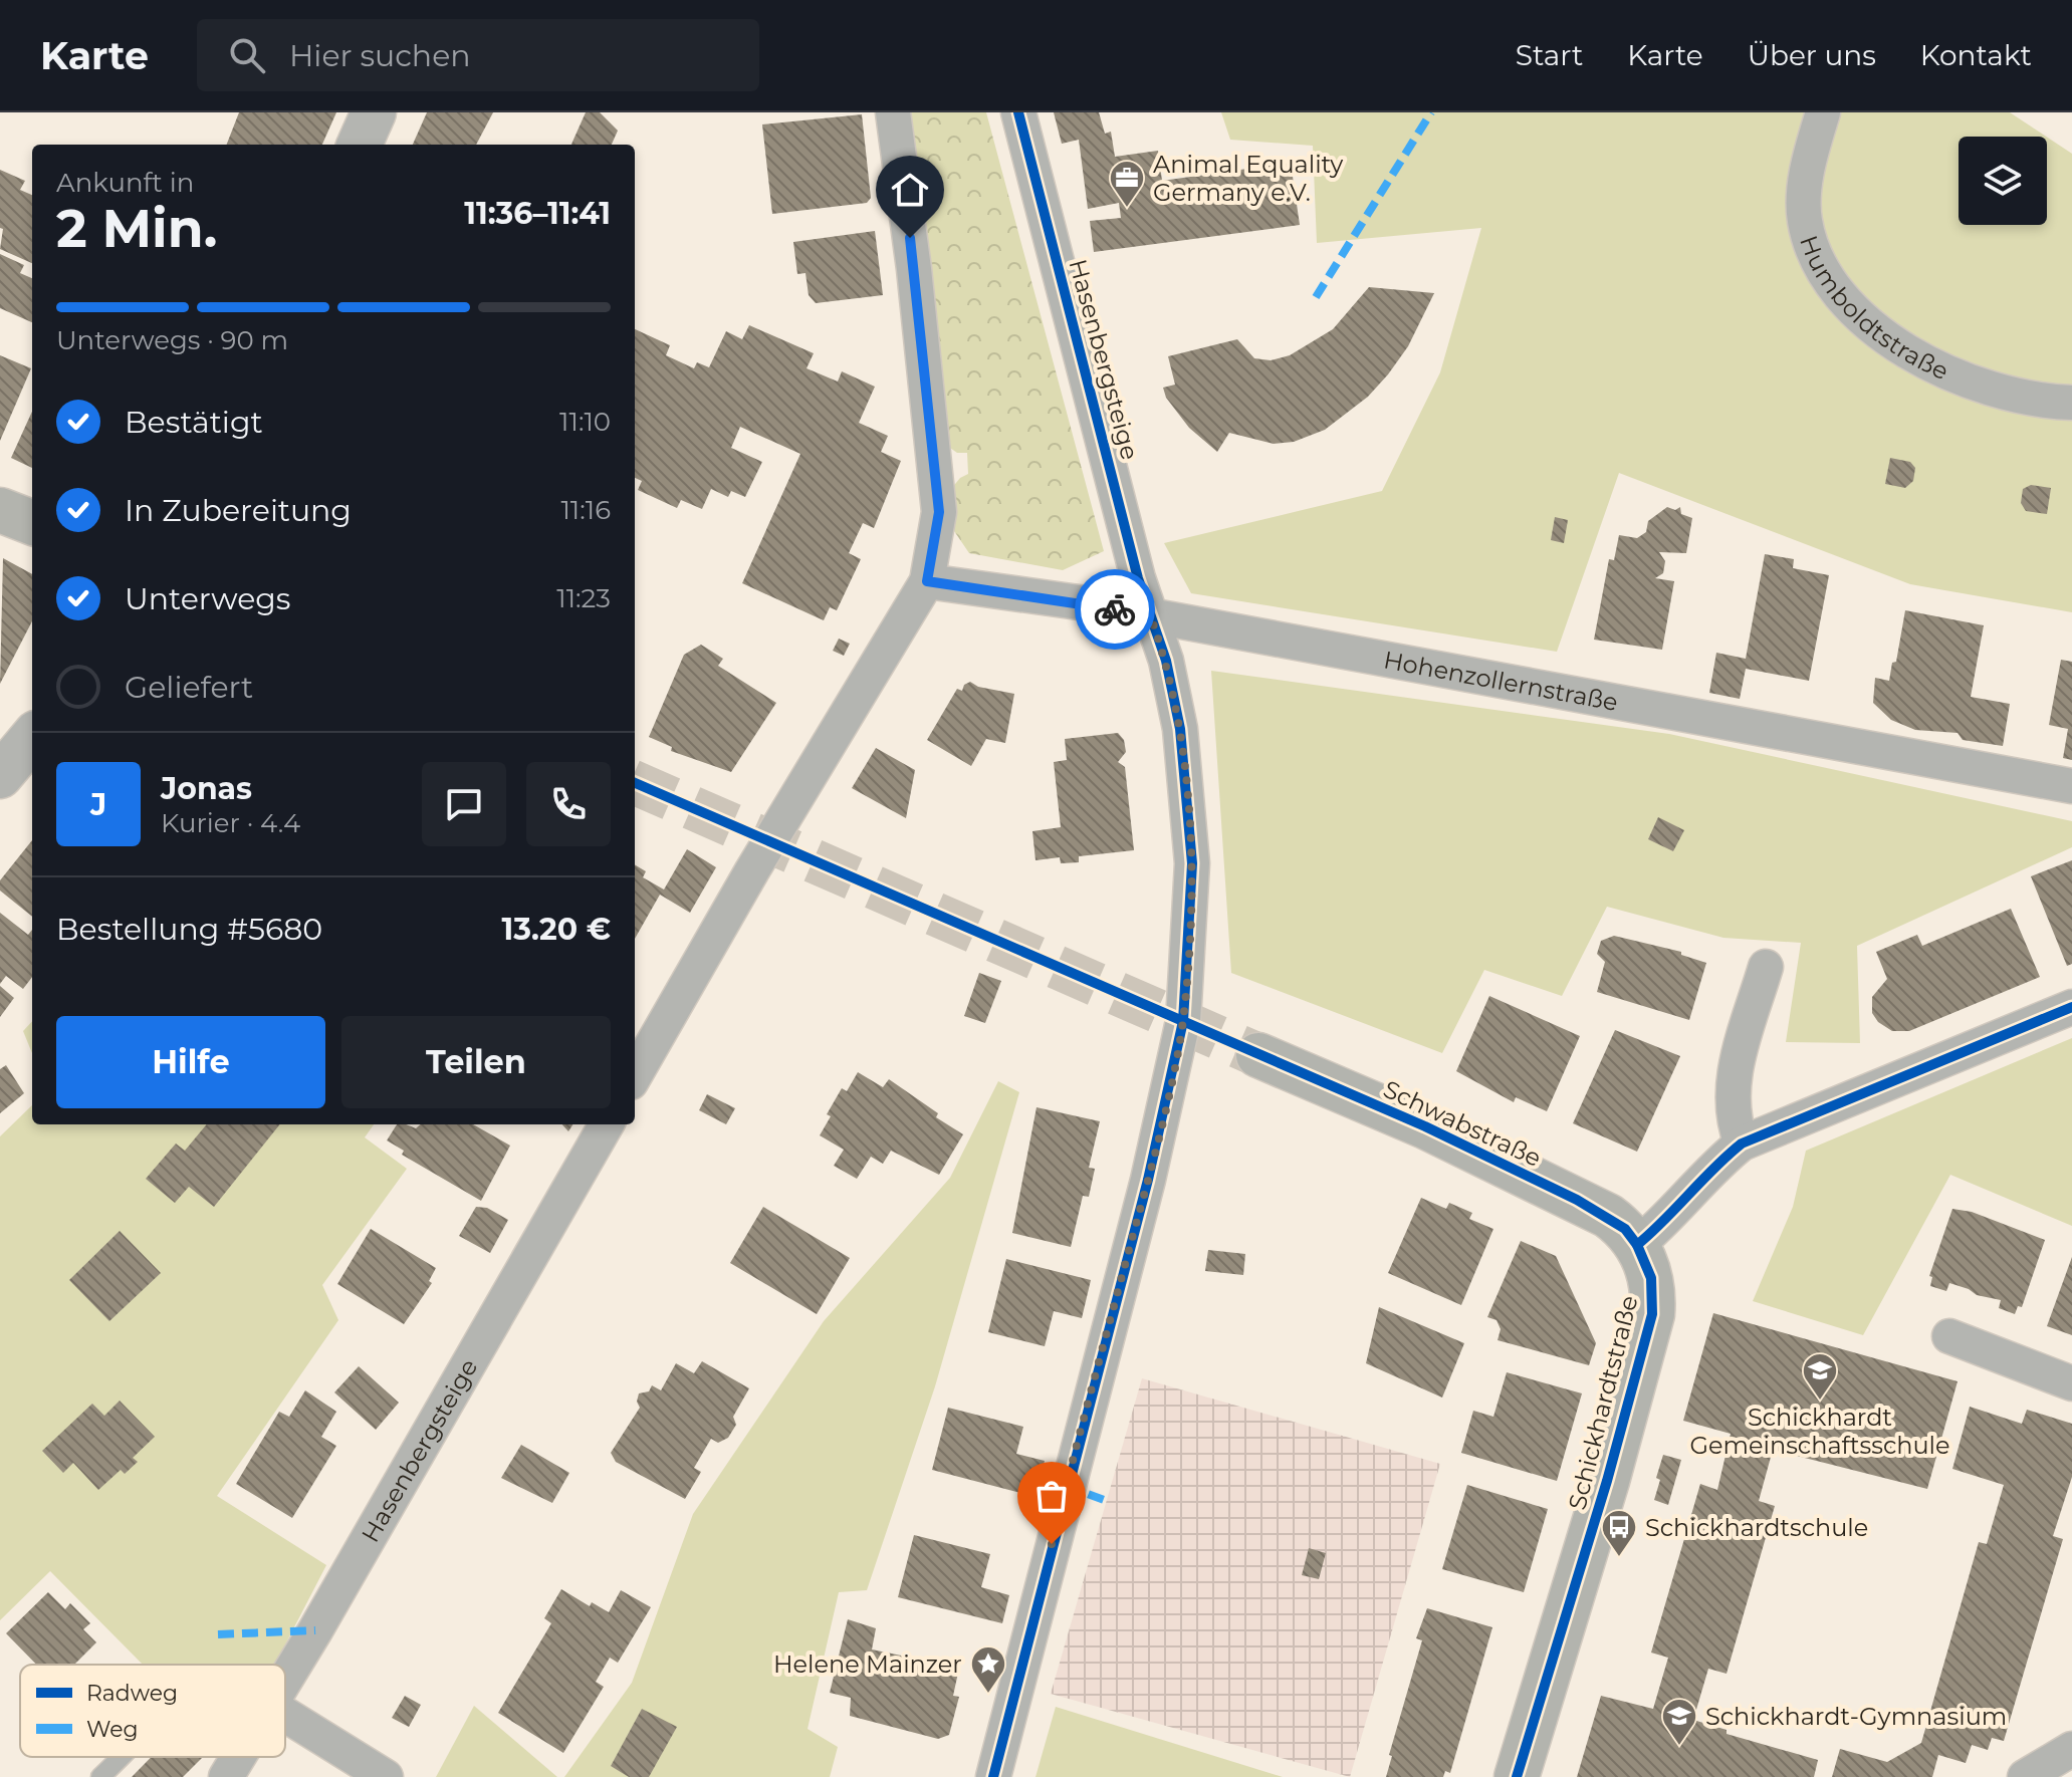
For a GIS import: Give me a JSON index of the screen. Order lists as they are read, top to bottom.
{
  "streets": {
    "main road": ["Schwabstraße", "Schickhardtstraße"],
    "street": ["Humboldtstraße", "Hasenbergsteige", "Hohenzollernstraße"]
  },
  "crossings": [
    ["Hasenbergsteige", "Hohenzollernstraße"],
    ["Schwabstraße", "Schickhardtstraße"]
  ],
  "places": {
    "office": ["Animal Equality Germany e.V."],
    "school or university": ["Schickhardt Gemeinschaftsschule", "Schickhardt-Gymnasium"],
    "bus stop": ["Schickhardtschule"],
    "place": ["Helene Mainzer"]
  },
  "legend": ["Radweg", "Weg"],
  "page": {
    "header": "Karte",
    "search": "Hier suchen",
    "nav": [
      "Start",
      "Karte",
      "Über uns",
      "Kontakt"
    ],
    "heading": ["2 Min.", "Ankunft in", "11:36–11:41"],
    "panel": [
      "Jonas",
      "Kurier · 4.4",
      "Bestellung #5680",
      "13.20 €"
    ],
    "bar": "Unterwegs · 90 m",
    "list": [
      ["Bestätigt", "11:10"],
      ["In Zubereitung", "11:16"],
      ["Unterwegs", "11:23"],
      "Geliefert"
    ],
    "round": "J",
    "buttons": ["Hilfe", "Teilen"]
  }
}
